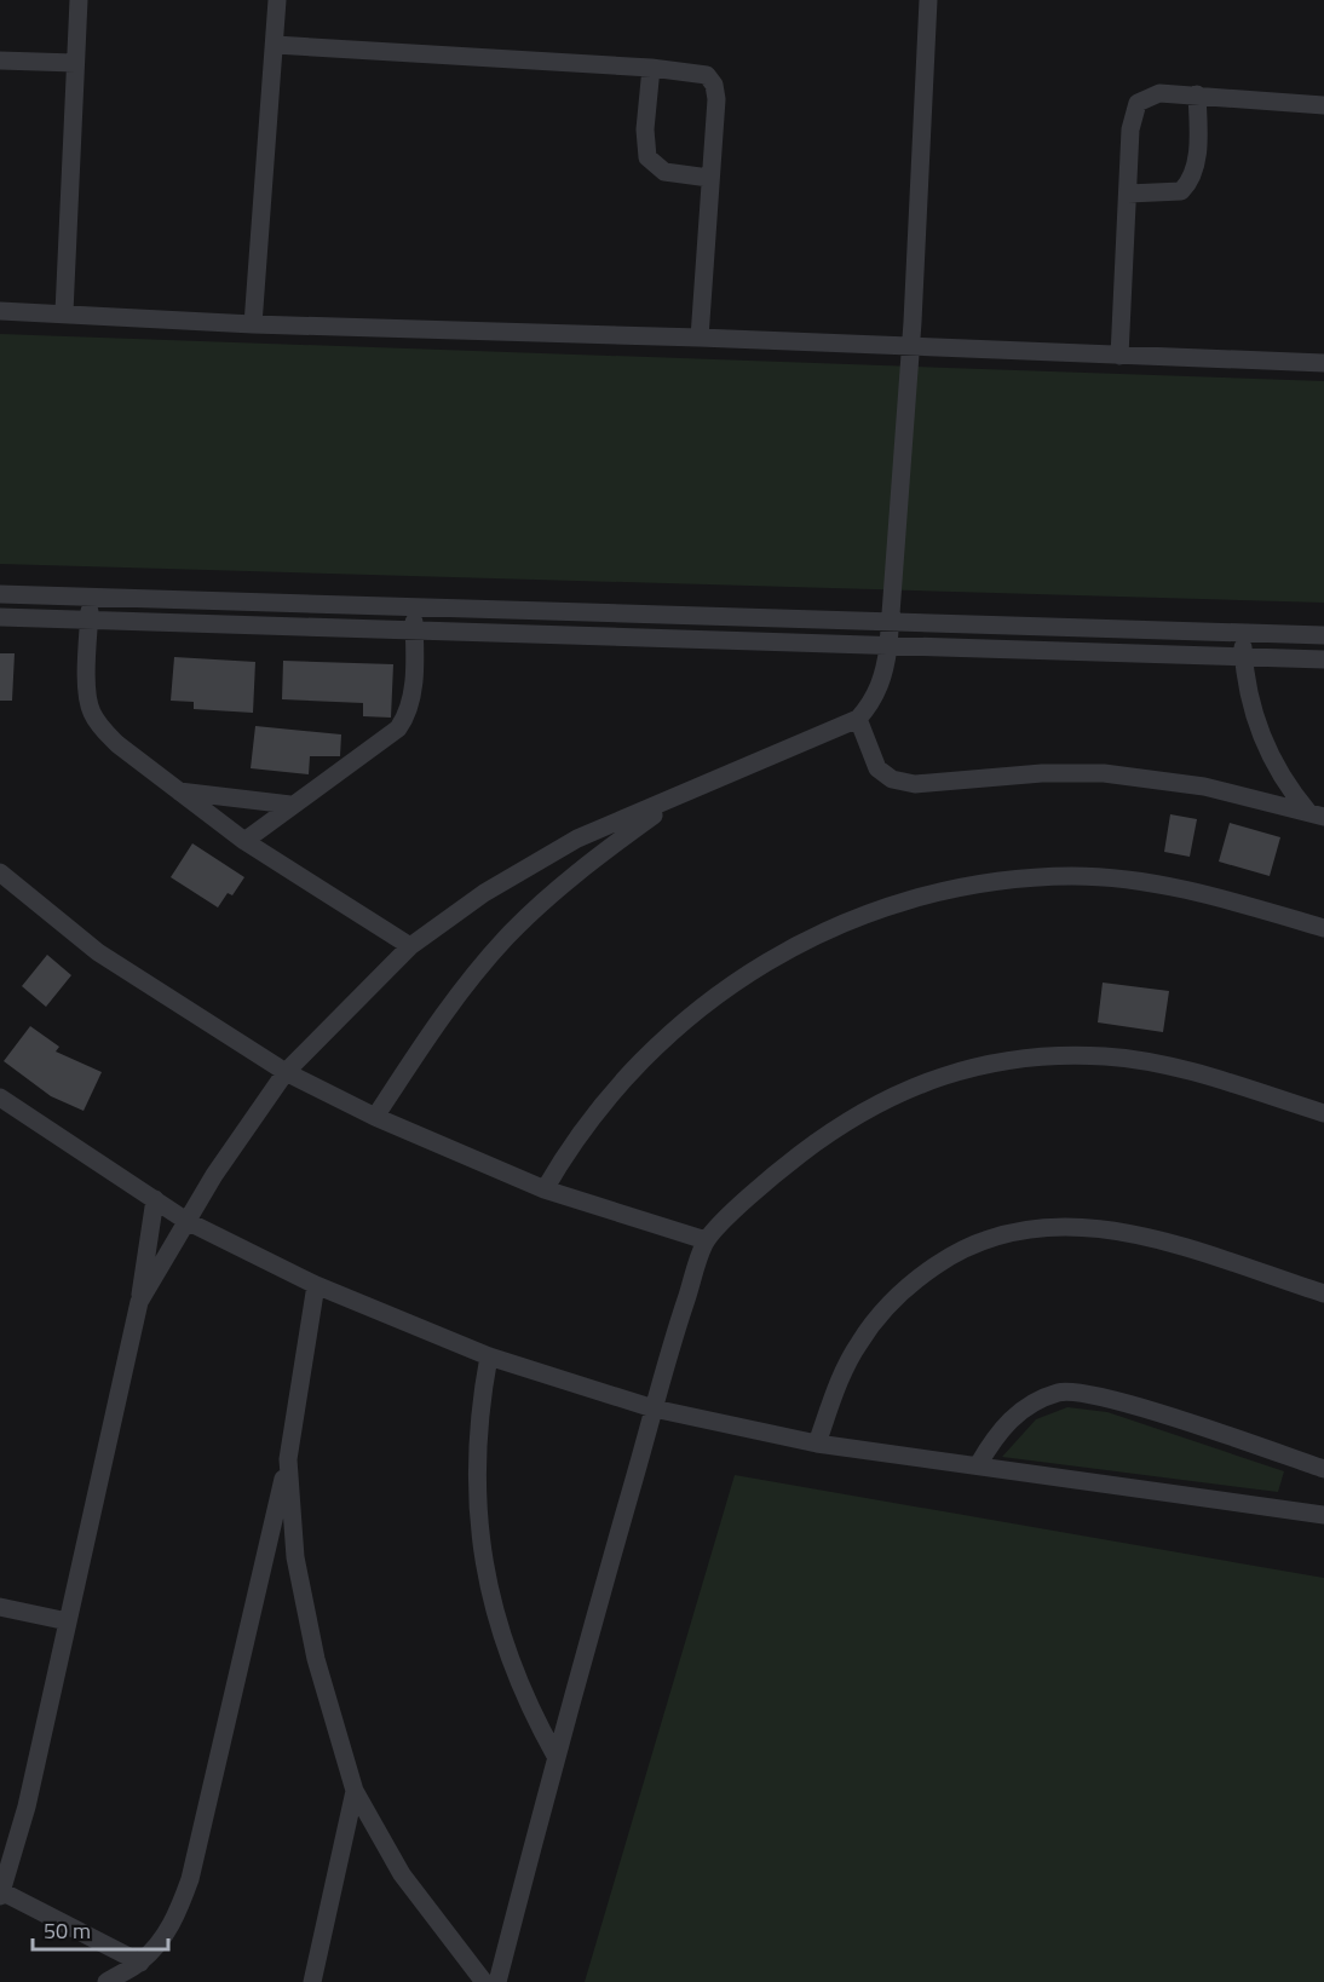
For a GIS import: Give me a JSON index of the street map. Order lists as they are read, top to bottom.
{
  "scale_bar": "50 m"
}
